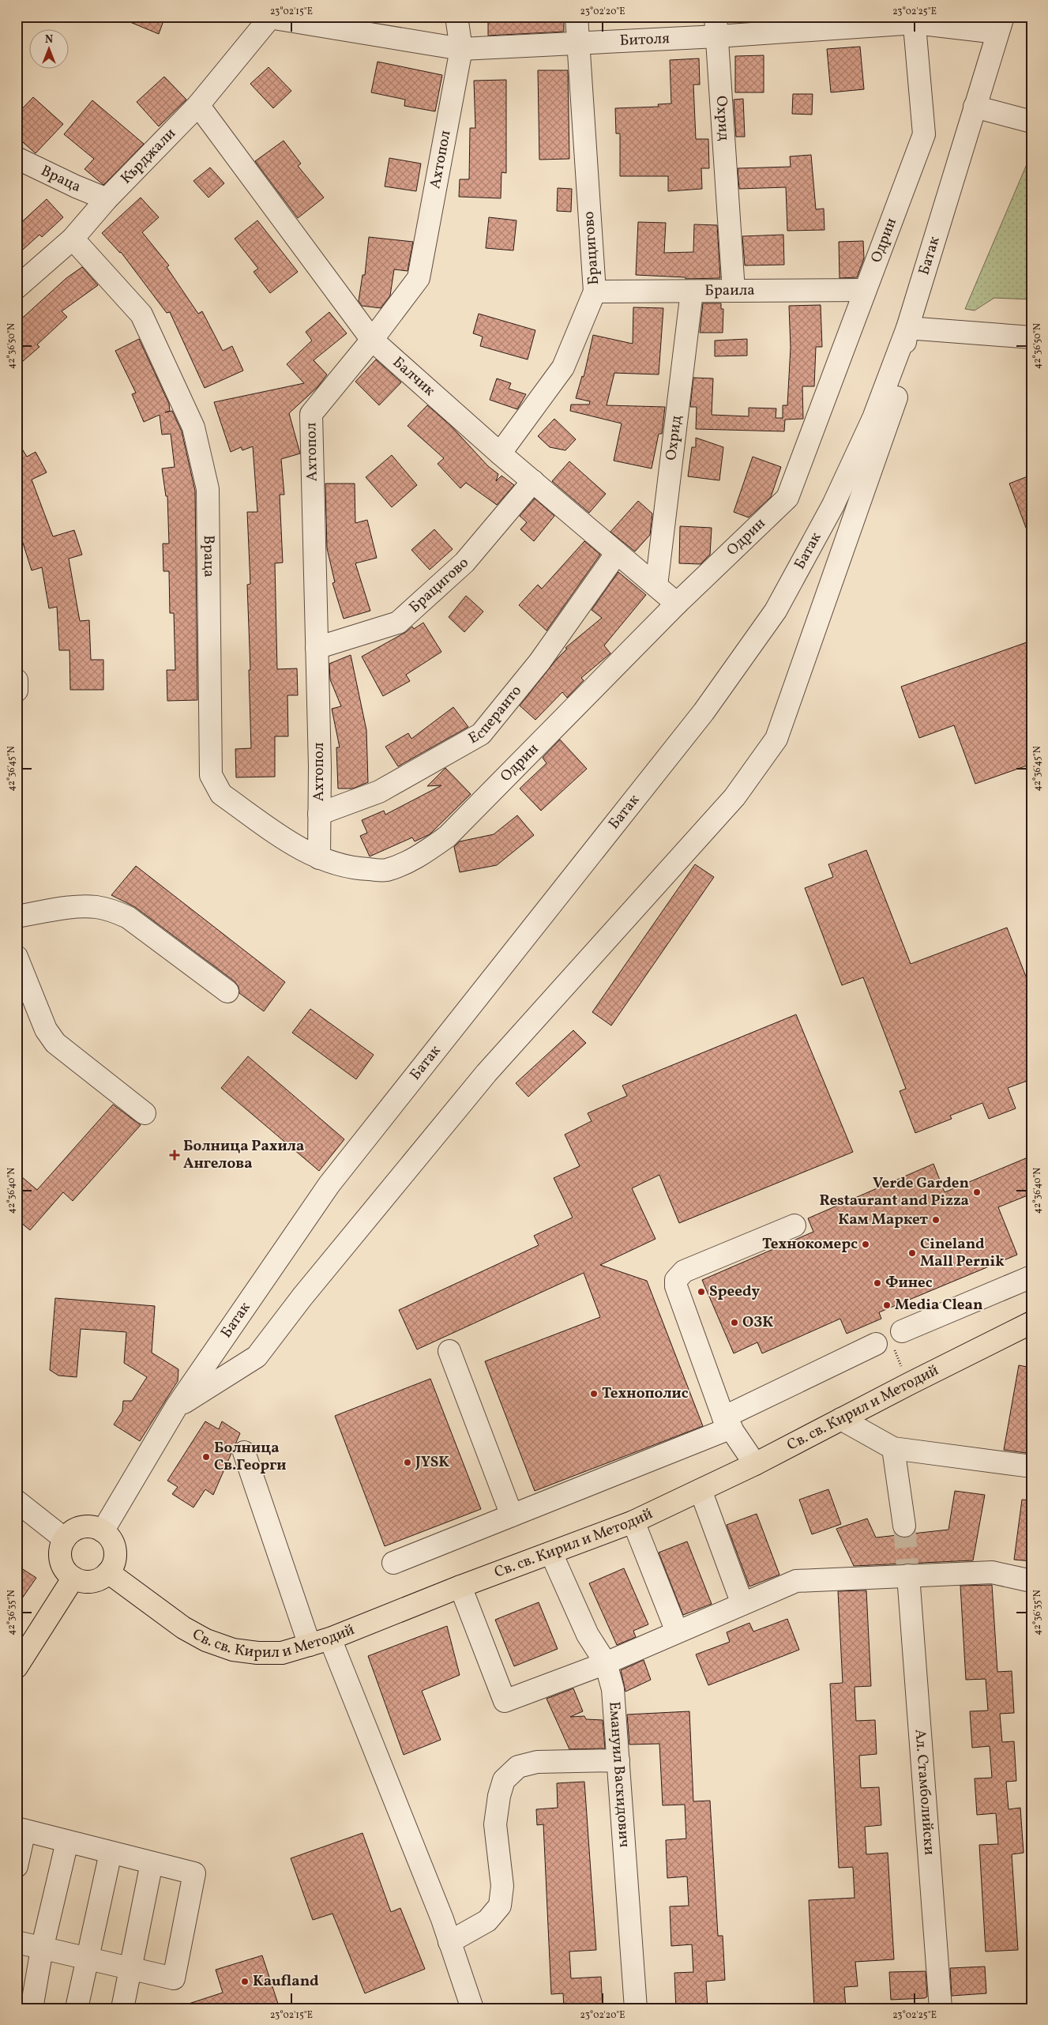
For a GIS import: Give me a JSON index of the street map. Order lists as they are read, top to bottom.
{
  "streets": {
    "main road": ["Св. св. Кирил и Методий"],
    "street": [
      "Битоля",
      "Охрид",
      "Кърджали",
      "Ахтопол",
      "Враца",
      "Одрин",
      "Брацигово",
      "Батак",
      "Браила",
      "Балчик",
      "Есперанто",
      "Емануил Васкидович",
      "Ал. Стамболийски"
    ]
  },
  "crossings": [
    ["Битоля", "Охрид"],
    ["Битоля", "Кърджали"],
    ["Битоля", "Ахтопол"],
    ["Битоля", "Одрин"],
    ["Битоля", "Брацигово"],
    ["Битоля", "Батак"],
    ["Охрид", "Браила"],
    ["Охрид", "Балчик"],
    ["Кърджали", "Враца"],
    ["Кърджали", "Балчик"],
    ["Ахтопол", "Враца"],
    ["Ахтопол", "Одрин"],
    ["Ахтопол", "Брацигово"],
    ["Ахтопол", "Балчик"],
    ["Ахтопол", "Есперанто"],
    ["Враца", "Одрин"],
    ["Одрин", "Браила"],
    ["Одрин", "Балчик"],
    ["Брацигово", "Браила"],
    ["Брацигово", "Балчик"],
    ["Батак", "Св. св. Кирил и Методий"],
    ["Балчик", "Есперанто"],
    ["Св. св. Кирил и Методий", "Емануил Васкидович"]
  ],
  "places": {
    "health": ["Болница Рахила Ангелова"],
    "other": [
      "Verde Garden Restaurant and Pizza",
      "Кам Маркет",
      "Технокомерс",
      "Cineland Mall Pernik",
      "Финес",
      "Speedy",
      "Media Clean",
      "ОЗК",
      "Технополис",
      "Болница Св.Георги",
      "JYSK",
      "Kaufland"
    ]
  },
  "north": "top",
  "coordinates": [
    "23°02'15\"E",
    "23°02'20\"E",
    "23°02'25\"E",
    "42°36'50\"N",
    "42°36'45\"N",
    "42°36'40\"N",
    "42°36'35\"N"
  ]
}
